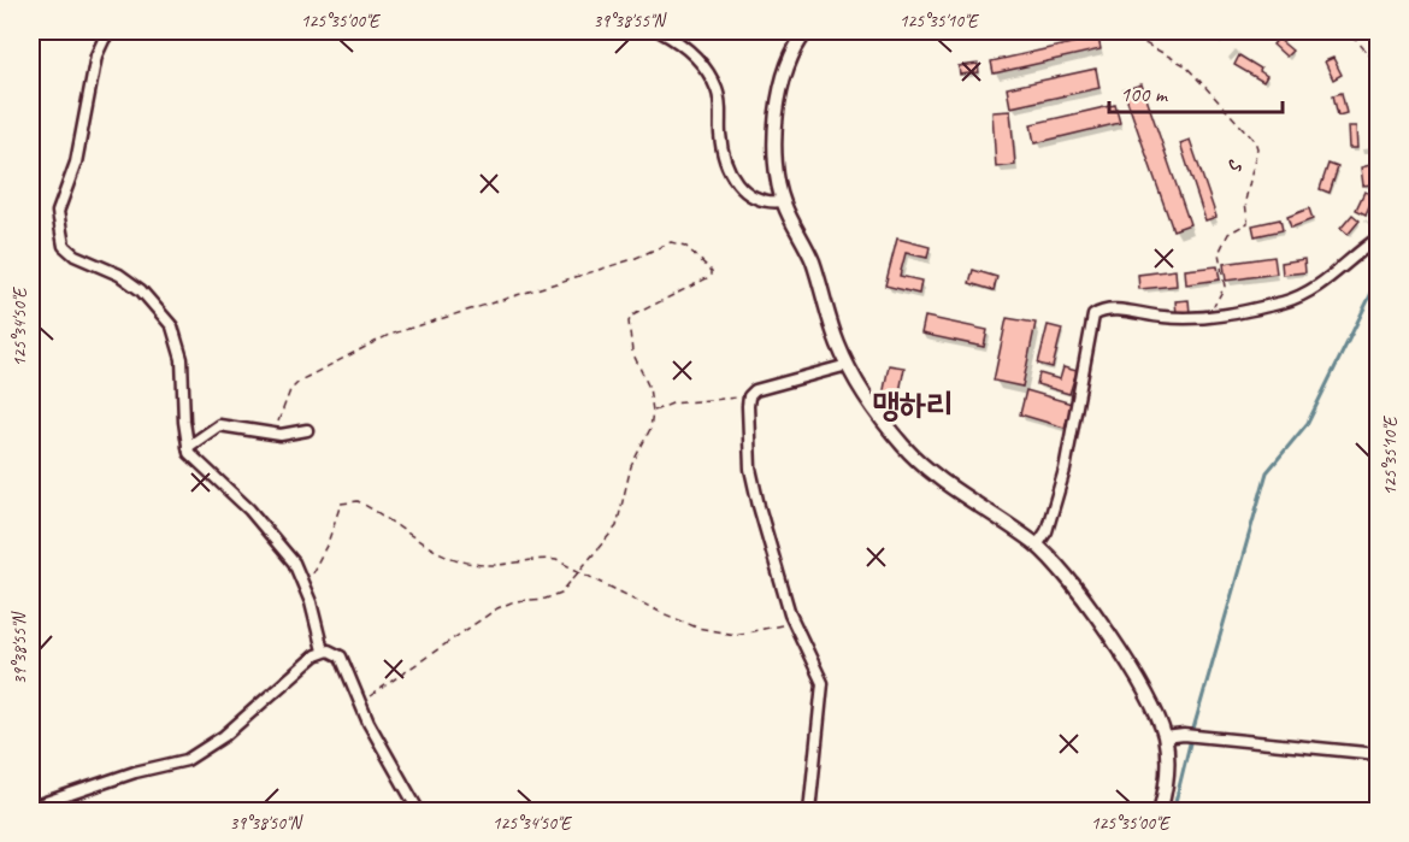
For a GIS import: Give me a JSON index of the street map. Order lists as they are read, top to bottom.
{
  "streets": {
    "path": ["s"]
  },
  "districts": ["맹하리"],
  "scale_bar": "100 m",
  "coordinates": [
    "125°35'00\"E",
    "39°38'55\"N",
    "125°35'10\"E",
    "125°34'50\"E",
    "39°38'50\"N"
  ]
}
